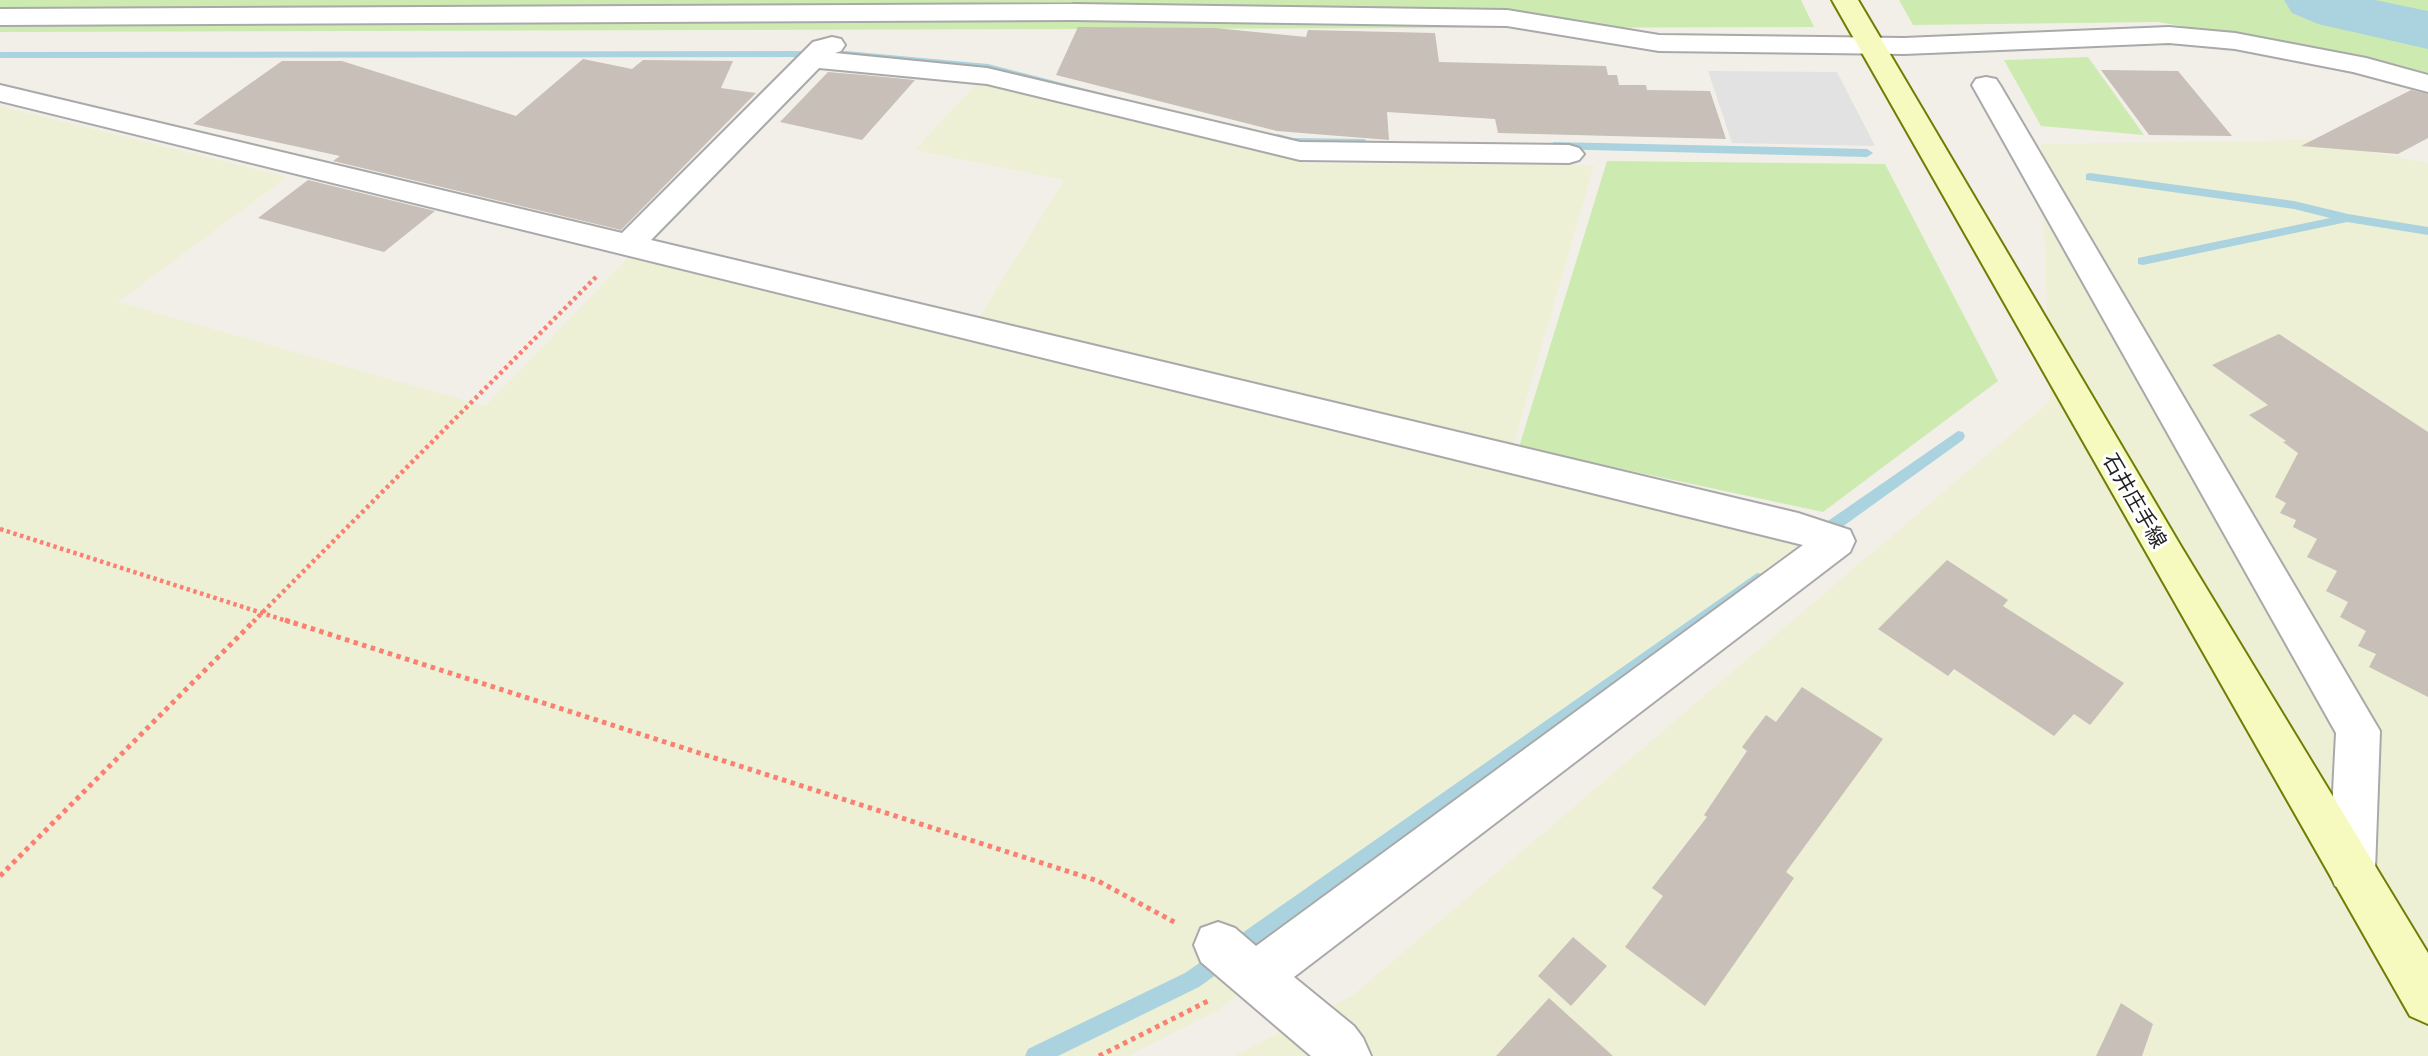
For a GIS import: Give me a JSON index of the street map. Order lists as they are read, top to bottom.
{
  "streets": {
    "main road": ["石井庄手線"]
  }
}
